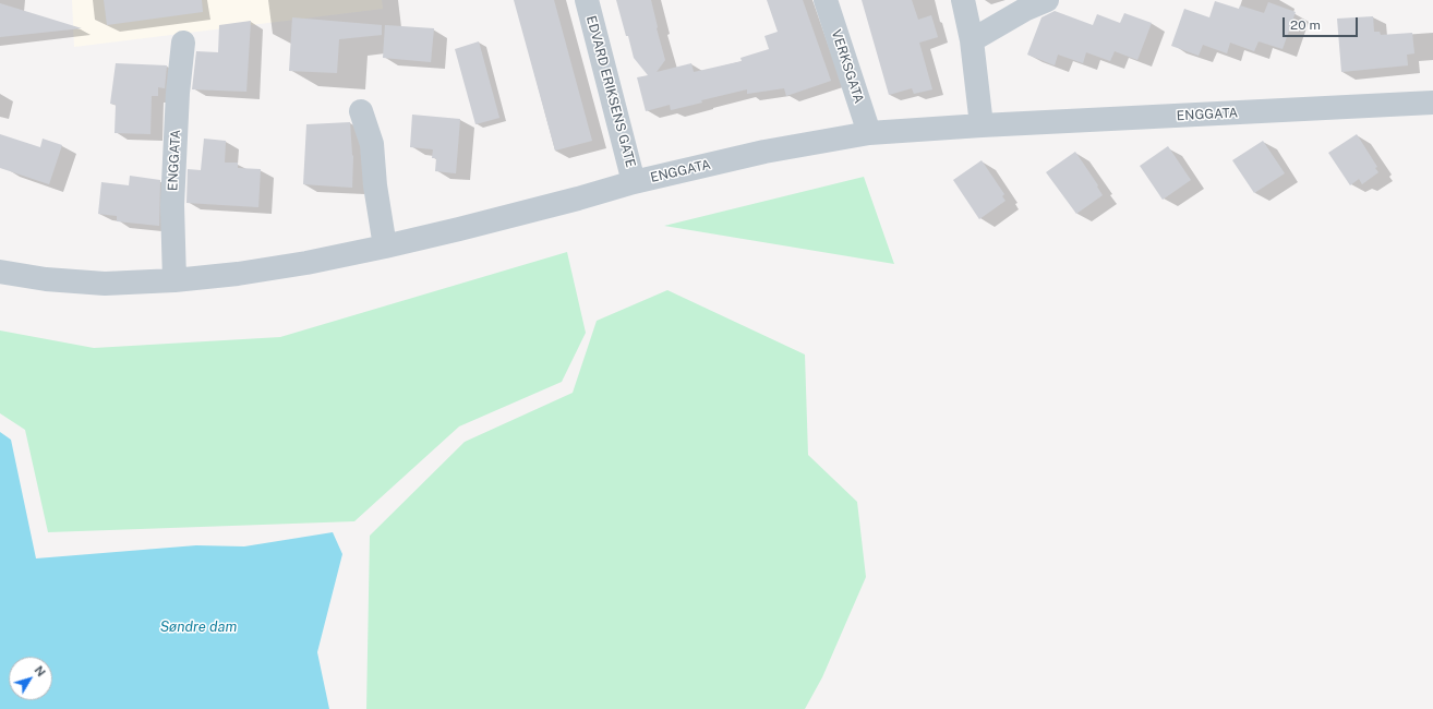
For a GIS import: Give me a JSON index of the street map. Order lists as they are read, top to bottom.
{
  "streets": {
    "street": ["VERKSGATA", "EDVARD ERIKSENS GATE", "ENGGATA"]
  },
  "crossings": [
    ["VERKSGATA", "ENGGATA"],
    ["EDVARD ERIKSENS GATE", "ENGGATA"]
  ],
  "water": ["Søndre dam"],
  "scale_bar": "20 m",
  "north": "top right"
}
